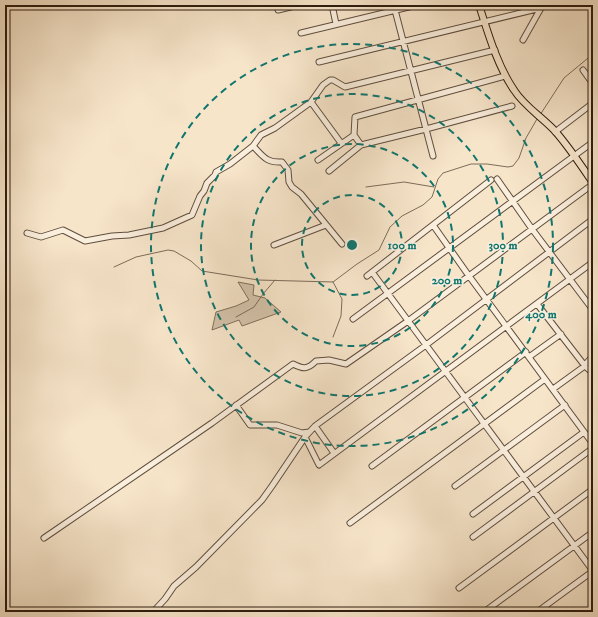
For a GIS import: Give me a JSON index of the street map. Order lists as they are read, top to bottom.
{
  "rings": [
    "100 m",
    "300 m",
    "200 m",
    "400 m"
  ]
}
